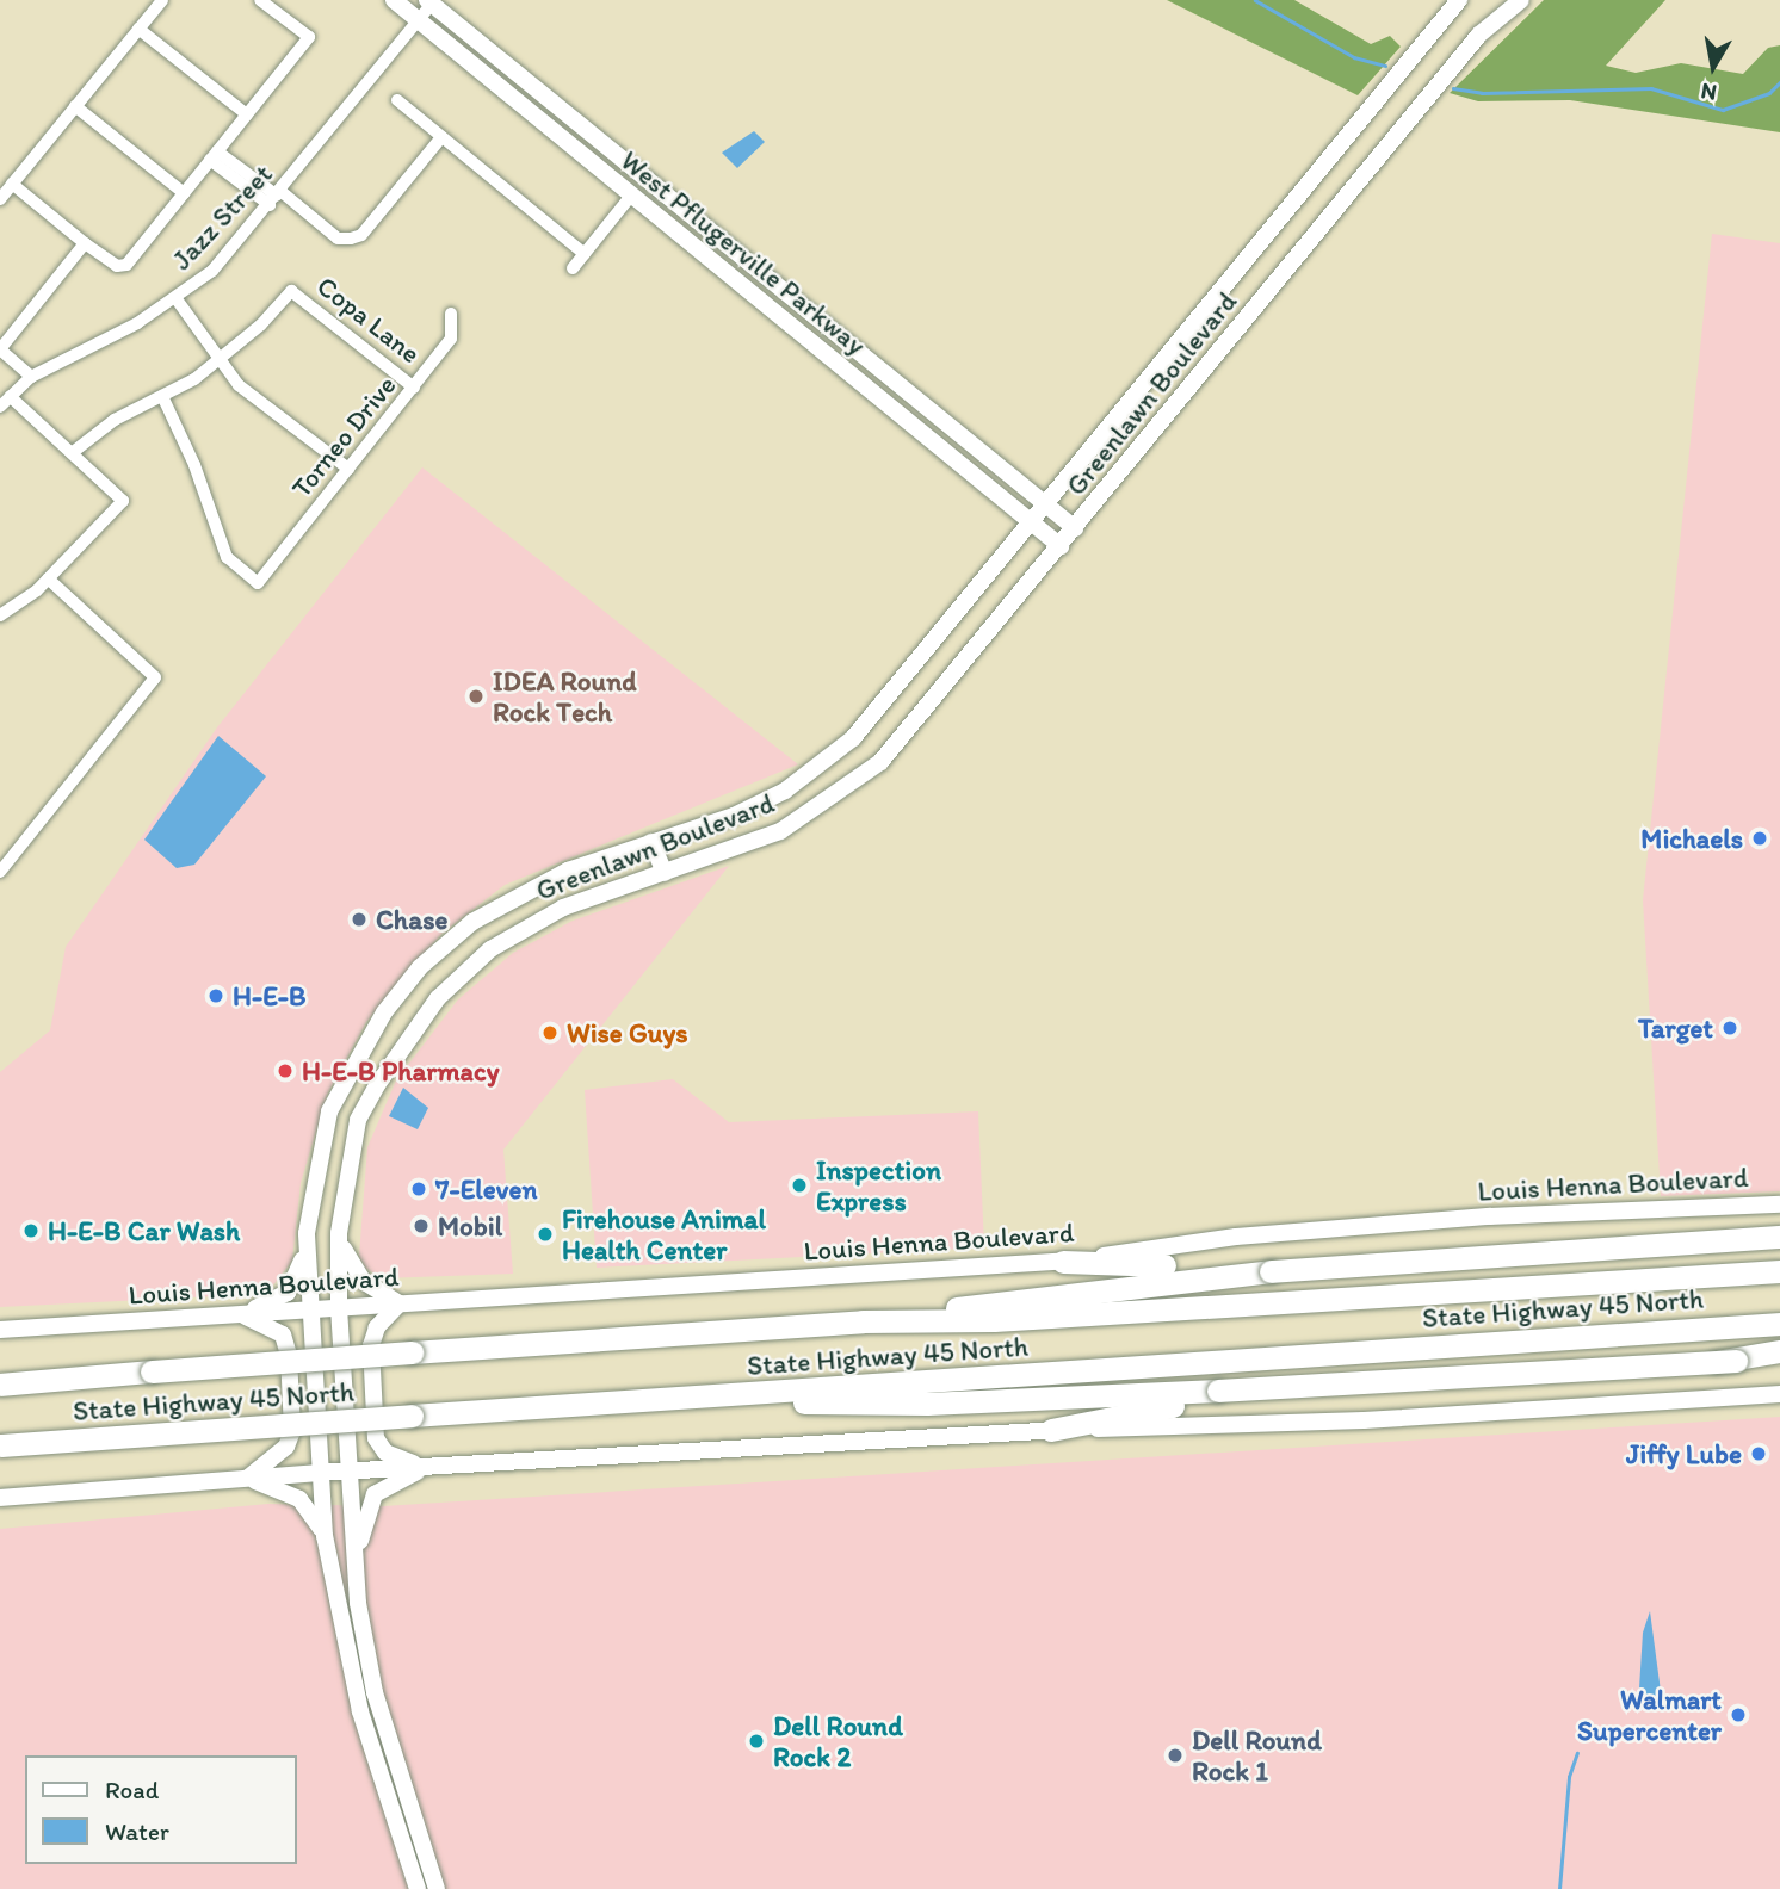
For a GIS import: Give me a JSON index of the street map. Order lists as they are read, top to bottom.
{
  "streets": {
    "highway": ["State Highway 45 North"],
    "main road": ["West Pflugerville Parkway", "Greenlawn Boulevard", "Louis Henna Boulevard"],
    "street": ["Jazz Street", "Copa Lane", "Torneo Drive"]
  },
  "crossings": [
    ["Jazz Street", "West Pflugerville Parkway"],
    ["West Pflugerville Parkway", "Greenlawn Boulevard"],
    ["Copa Lane", "Torneo Drive"],
    ["Greenlawn Boulevard", "Louis Henna Boulevard"]
  ],
  "places": [
    "IDEA Round Rock Tech",
    "Michaels",
    "Chase",
    "H-E-B",
    "Target",
    "Wise Guys",
    "H-E-B Pharmacy",
    "Inspection Express",
    "7-Eleven",
    "Mobil",
    "H-E-B Car Wash",
    "Firehouse Animal Health Center",
    "Jiffy Lube",
    "Walmart Supercenter",
    "Dell Round Rock 2",
    "Dell Round Rock 1"
  ],
  "legend": ["Road", "Water"],
  "north": "bottom"
}
